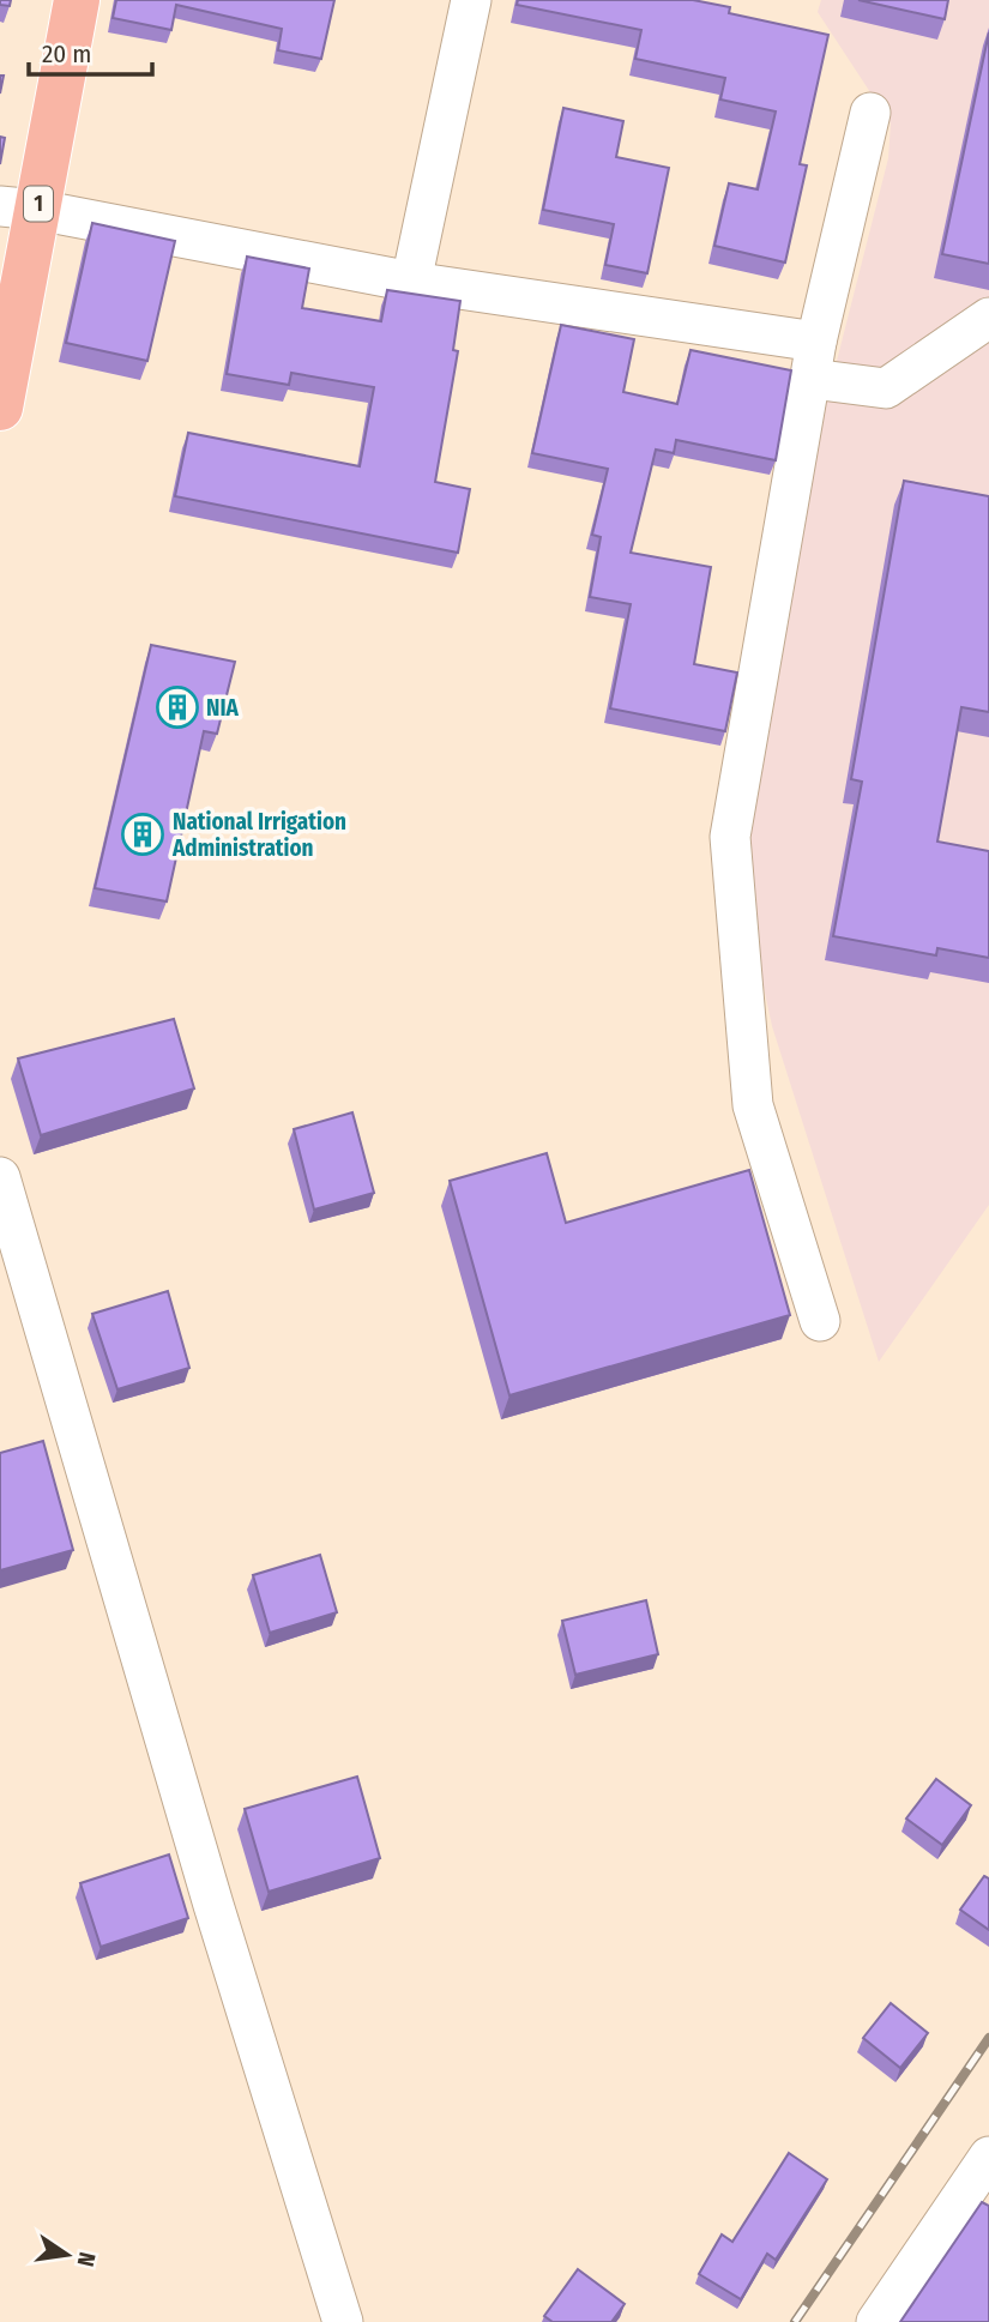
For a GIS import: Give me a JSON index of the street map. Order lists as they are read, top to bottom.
{
  "streets": {
    "highway": ["1"]
  },
  "places": {
    "building": ["NIA", "National Irrigation Administration"]
  },
  "scale_bar": "20 m",
  "north": "right"
}
